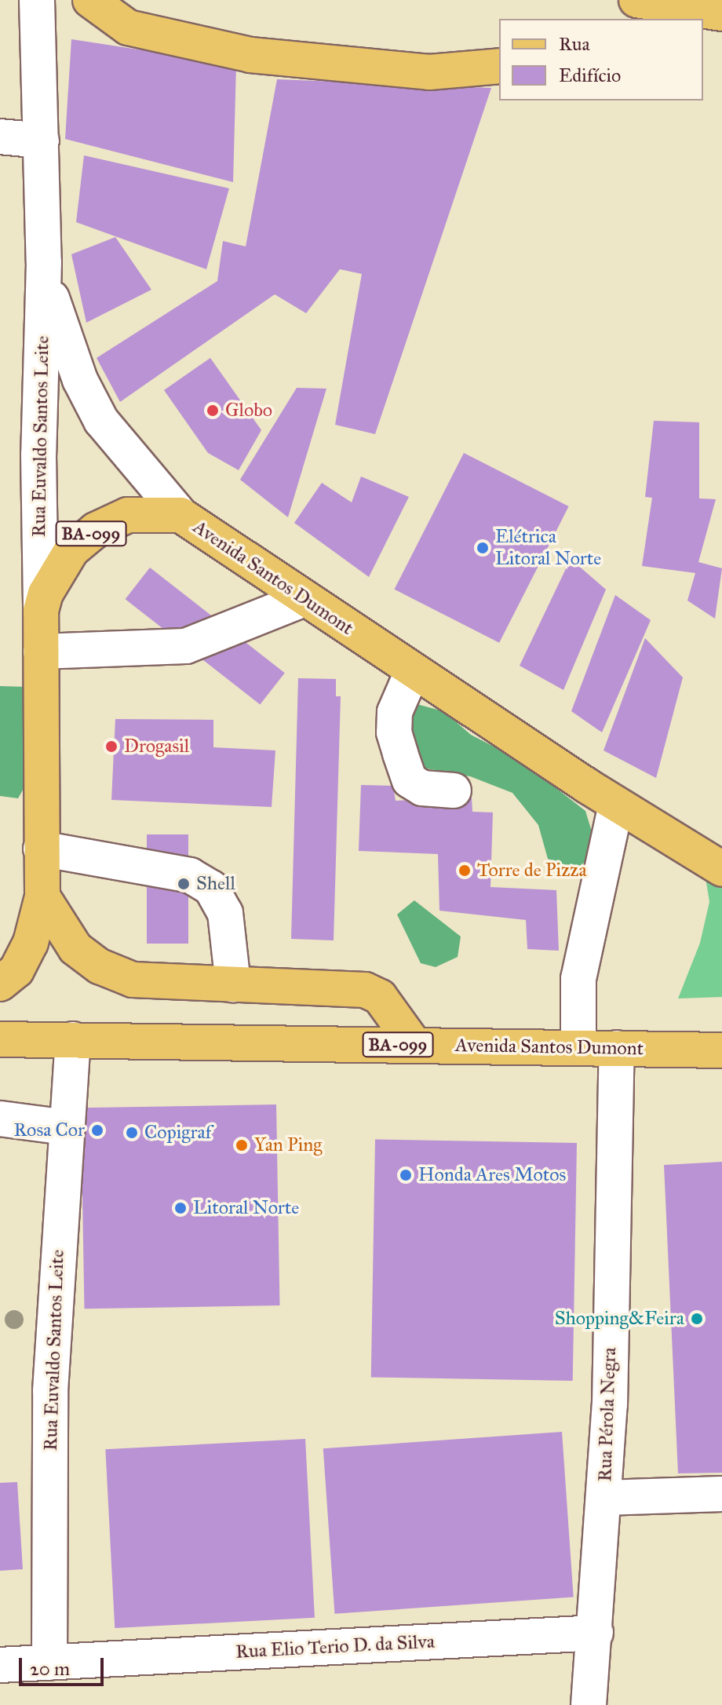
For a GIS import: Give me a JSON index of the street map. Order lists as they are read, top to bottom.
{
  "streets": {
    "main road": ["BA-099", "Avenida Santos Dumont"],
    "street": ["Rua Euvaldo Santos Leite", "Rua Pérola Negra", "Rua Elio Terio D. da Silva"]
  },
  "crossings": [
    ["Rua Euvaldo Santos Leite", "Avenida Santos Dumont"],
    ["Rua Euvaldo Santos Leite", "Rua Elio Terio D. da Silva"],
    ["Avenida Santos Dumont", "Rua Pérola Negra"],
    ["Rua Pérola Negra", "Rua Elio Terio D. da Silva"]
  ],
  "places": [
    "Globo",
    "Elétrica Litoral Norte",
    "Drogasil",
    "Torre de Pizza",
    "Shell",
    "Rosa Cor",
    "Copigraf",
    "Yan Ping",
    "Honda Ares Motos",
    "Litoral Norte",
    "Shopping&Feira"
  ],
  "legend": ["Rua", "Edifício"],
  "scale_bar": "20 m"
}
